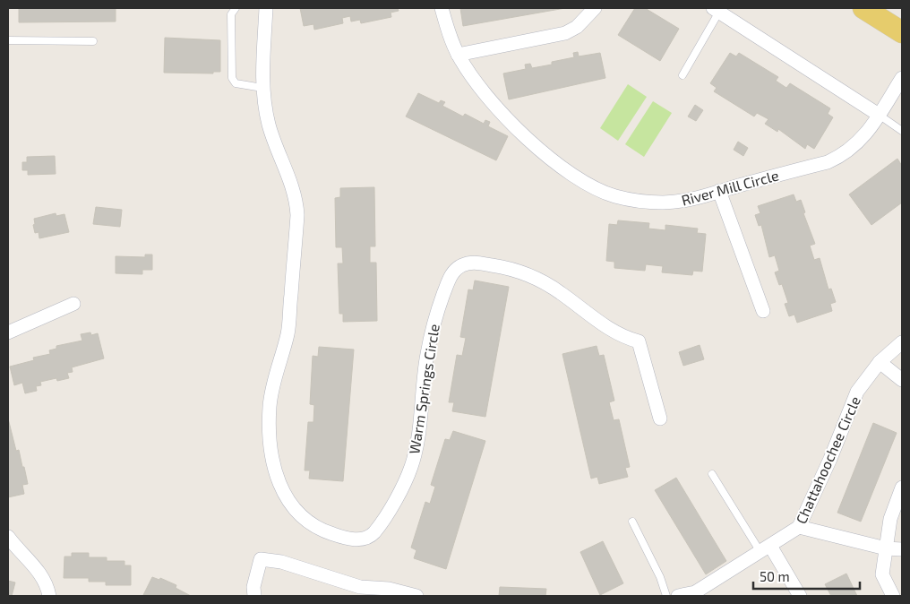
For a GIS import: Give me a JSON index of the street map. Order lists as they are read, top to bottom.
{
  "streets": {
    "street": ["River Mill Circle", "Warm Springs Circle", "Chattahoochee Circle"]
  },
  "scale_bar": "50 m"
}
